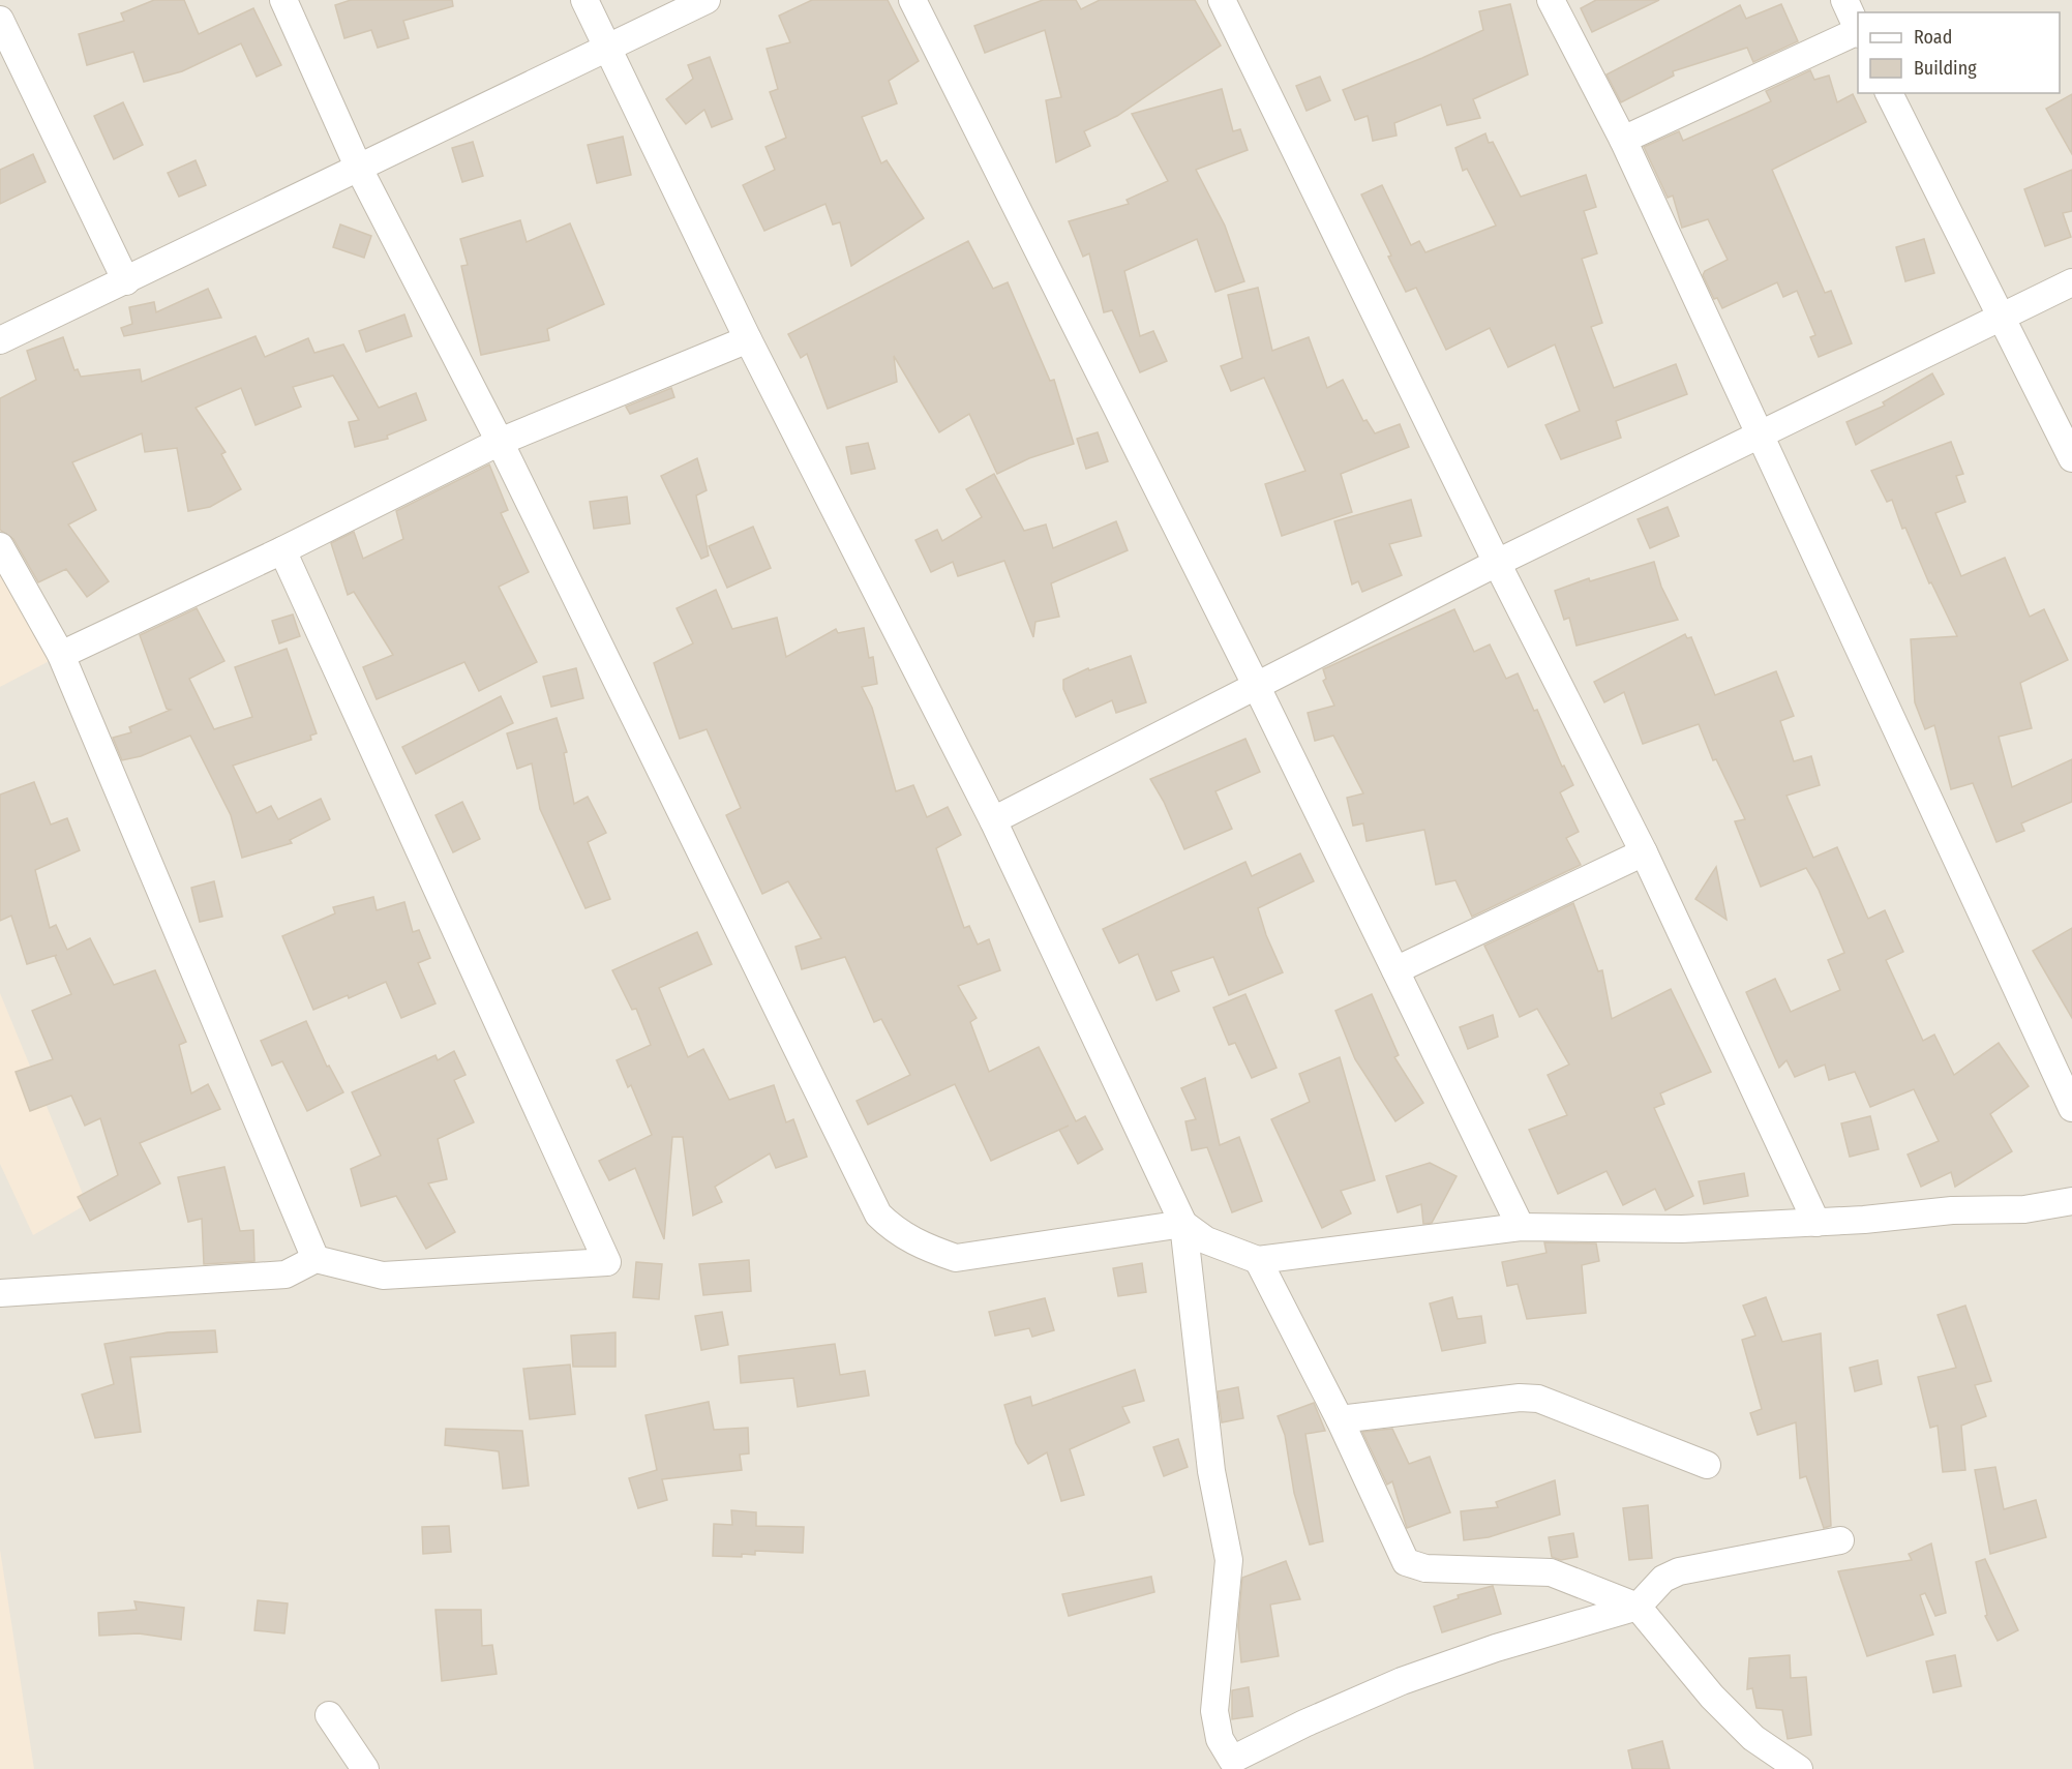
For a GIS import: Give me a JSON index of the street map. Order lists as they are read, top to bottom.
{
  "legend": ["Road", "Building"]
}
